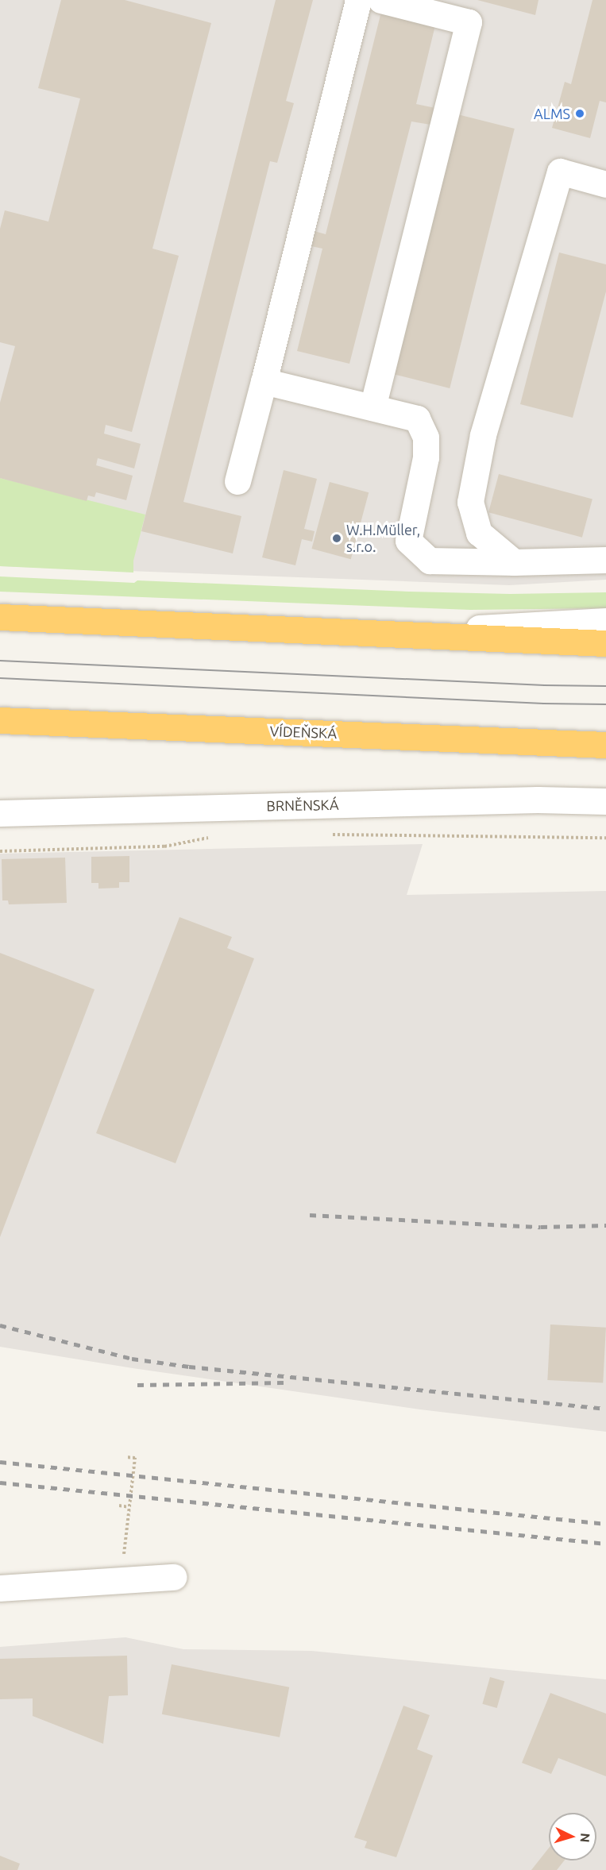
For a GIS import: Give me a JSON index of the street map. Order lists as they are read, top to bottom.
{
  "streets": {
    "highway": ["VÍDEŇSKÁ"],
    "street": ["BRNĚNSKÁ"]
  },
  "places": ["ALMS", "W.H.Müller, s.r.o."],
  "north": "right"
}
